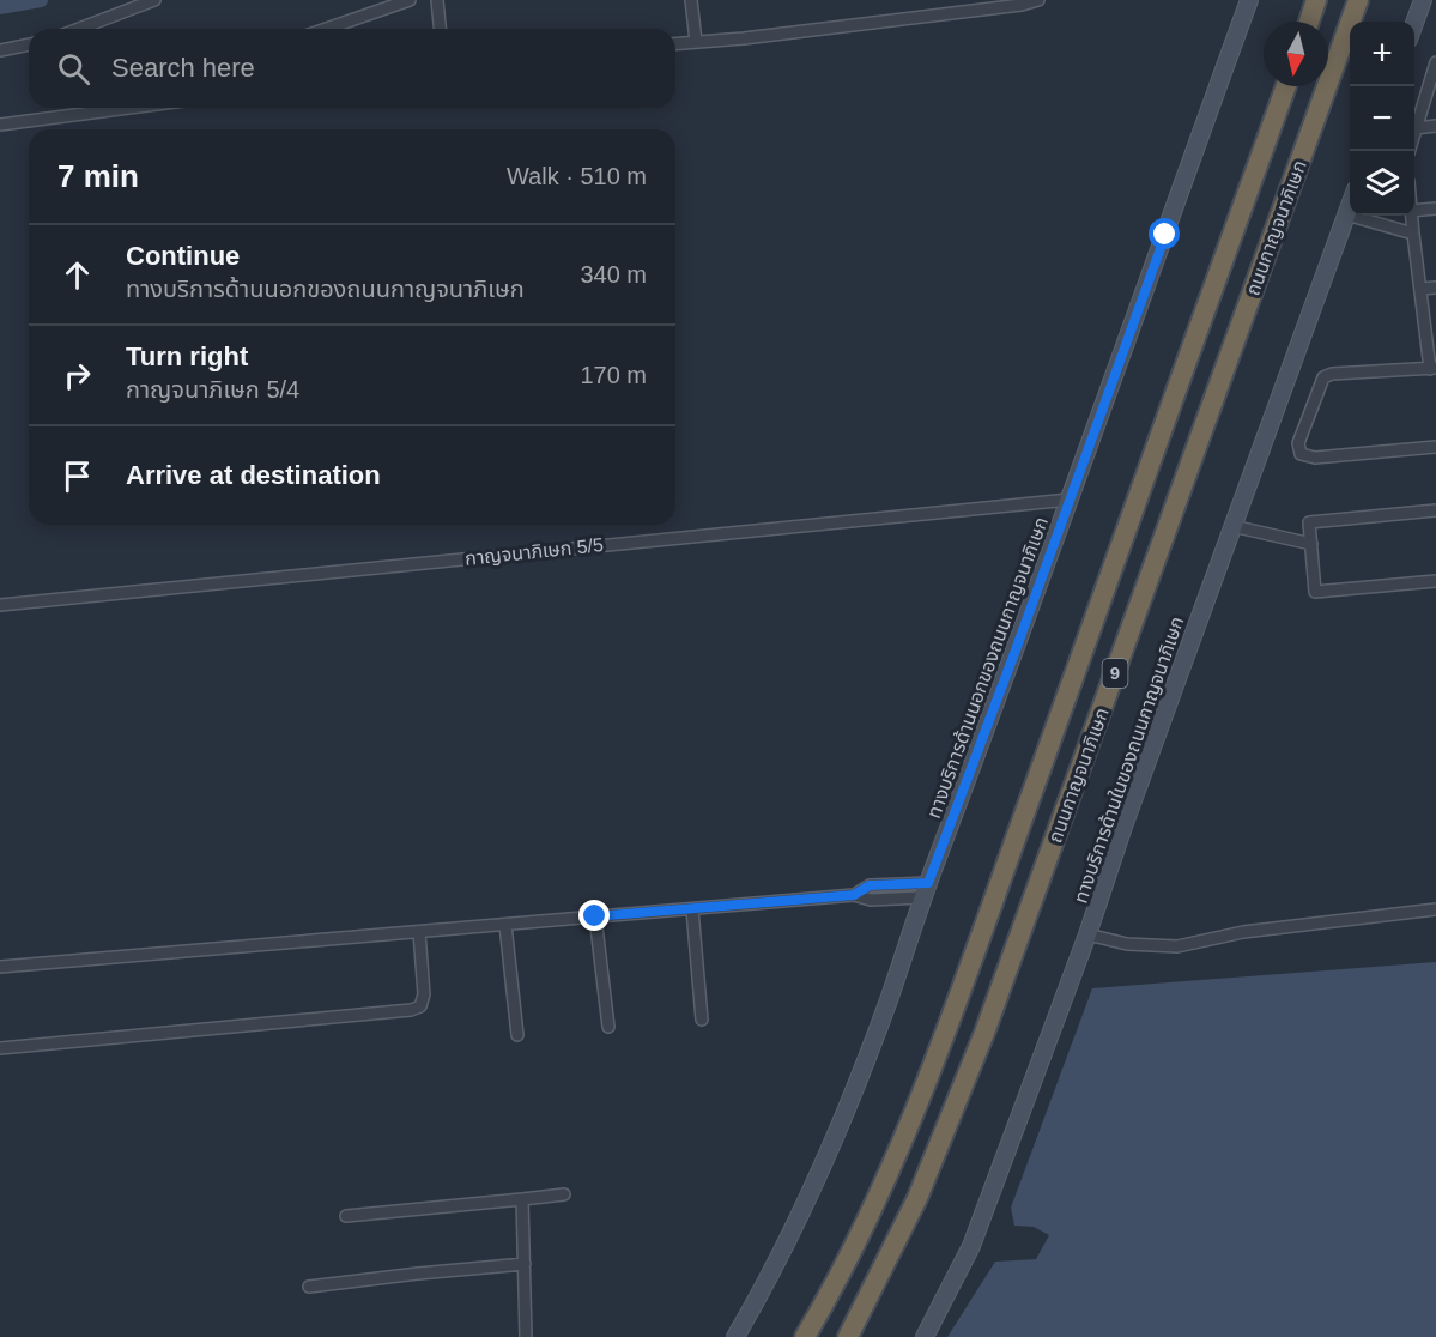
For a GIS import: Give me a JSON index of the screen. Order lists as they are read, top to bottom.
{
  "streets": {
    "highway": ["ถนนกาญจนาภิเษก", "9"],
    "main road": ["ทางบริการด้านนอกของถนนกาญจนาภิเษก", "ทางบริการด้านในของถนนกาญจนาภิเษก"],
    "street": ["กาญจนาภิเษก 5/5"]
  },
  "crossings": [
    ["กาญจนาภิเษก 5/5", "ทางบริการด้านนอกของถนนกาญจนาภิเษก"]
  ],
  "north": "bottom",
  "page": {
    "map_buttons": ["+", "−"],
    "search": "Search here",
    "heading": ["7 min", "Walk · 510 m"],
    "list": [
      ["Continue", "ทางบริการด้านนอกของถนนกาญจนาภิเษก", "340 m"],
      ["Turn right", "กาญจนาภิเษก 5/4", "170 m"],
      "Arrive at destination"
    ]
  }
}
